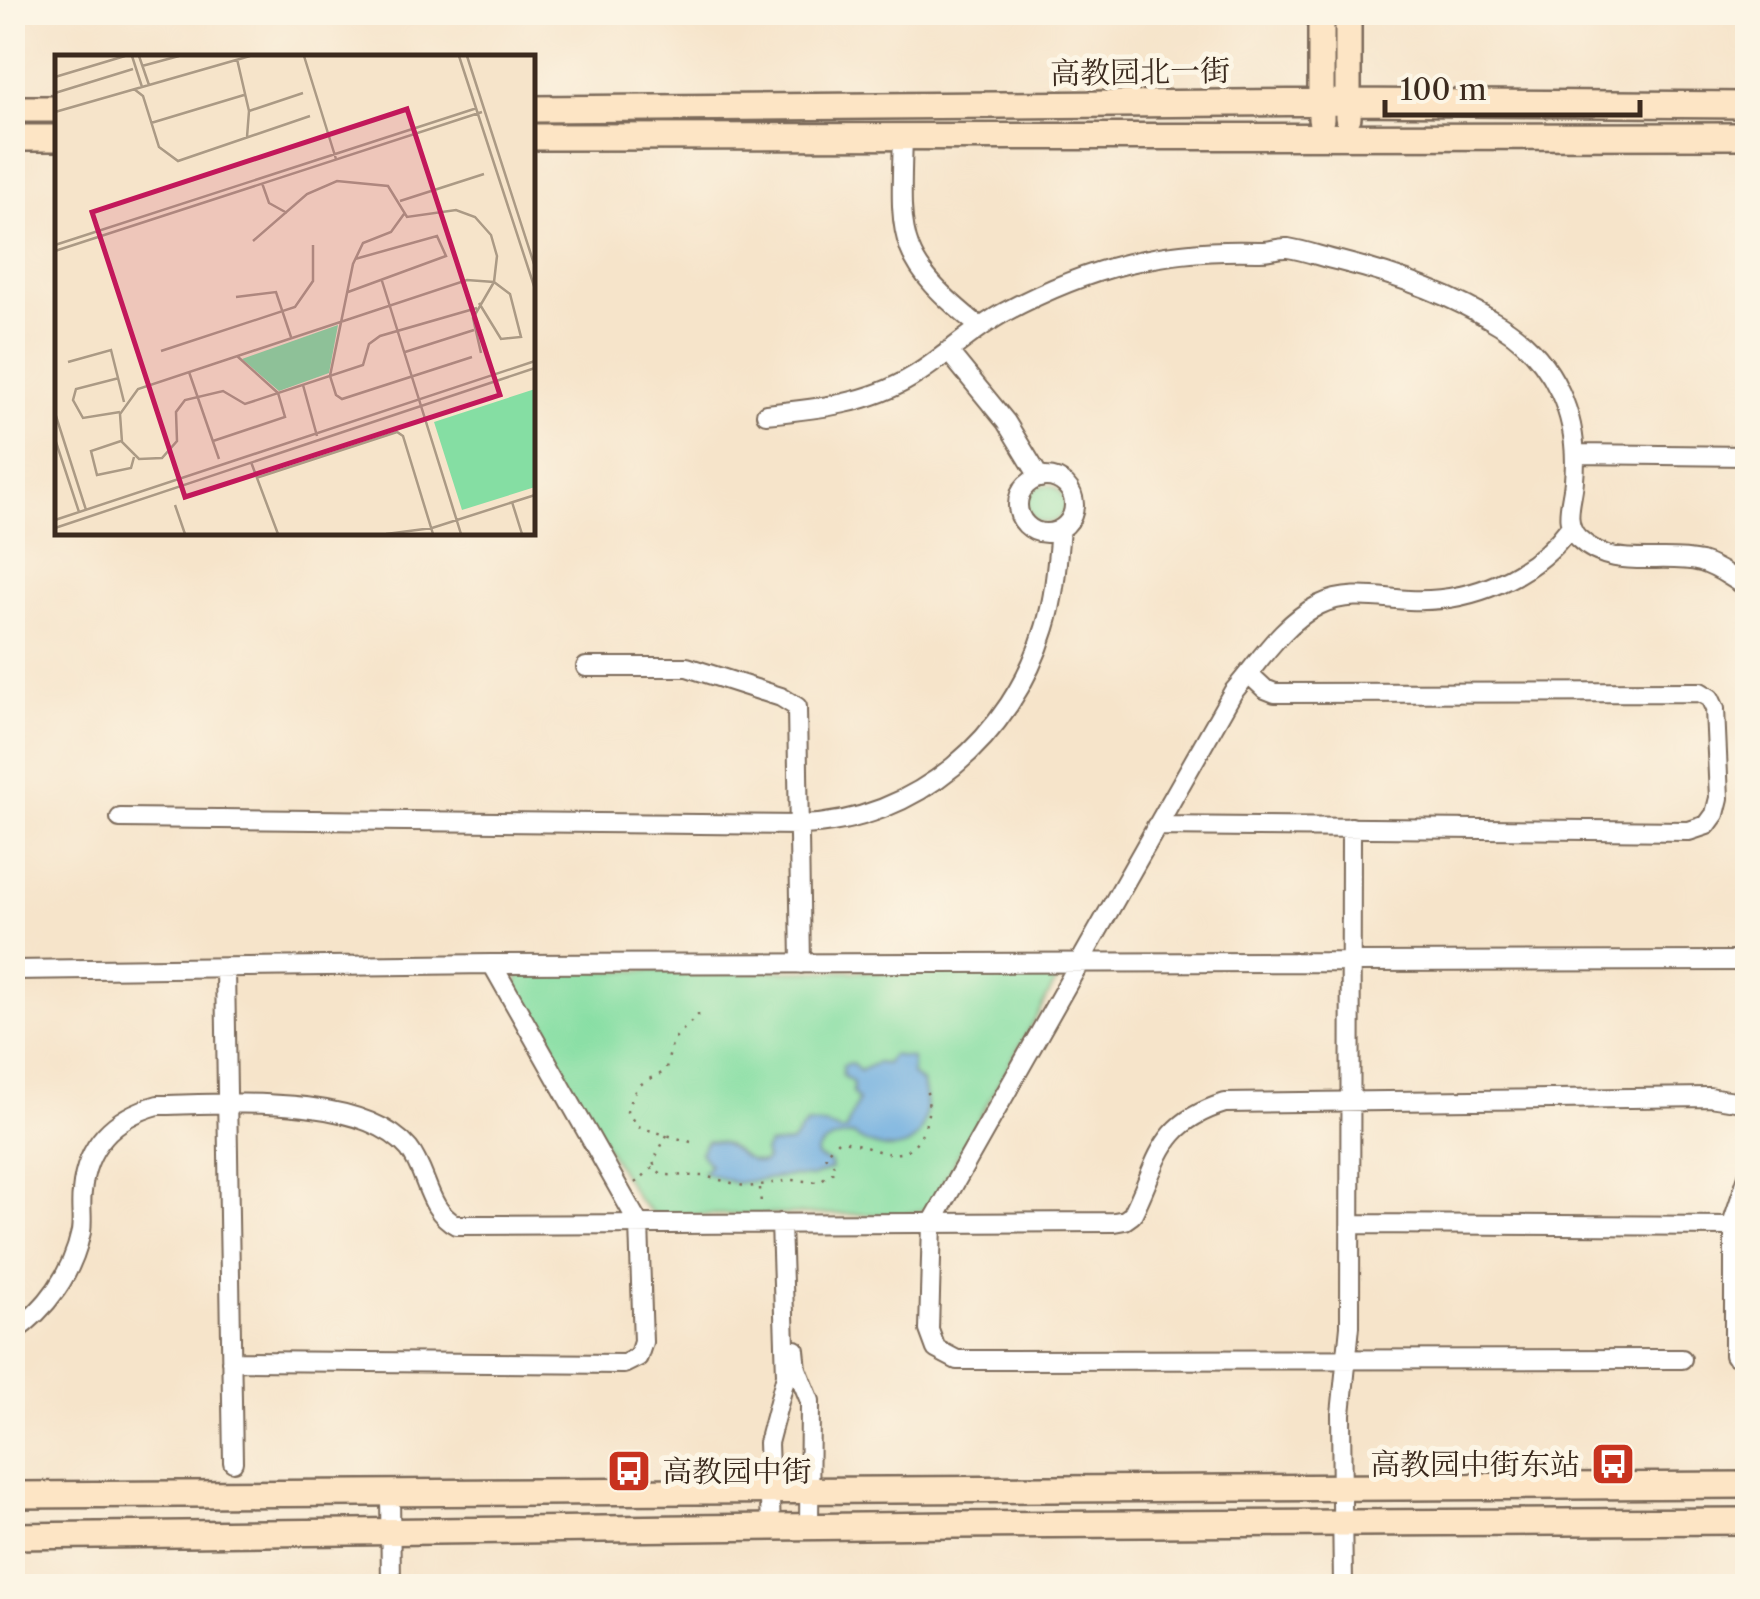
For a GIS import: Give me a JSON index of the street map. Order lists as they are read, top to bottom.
{
  "streets": {
    "main road": ["高教园北一街"]
  },
  "places": {
    "bus stop": ["高教园中街东站", "高教园中街"]
  },
  "scale_bar": "100 m"
}
